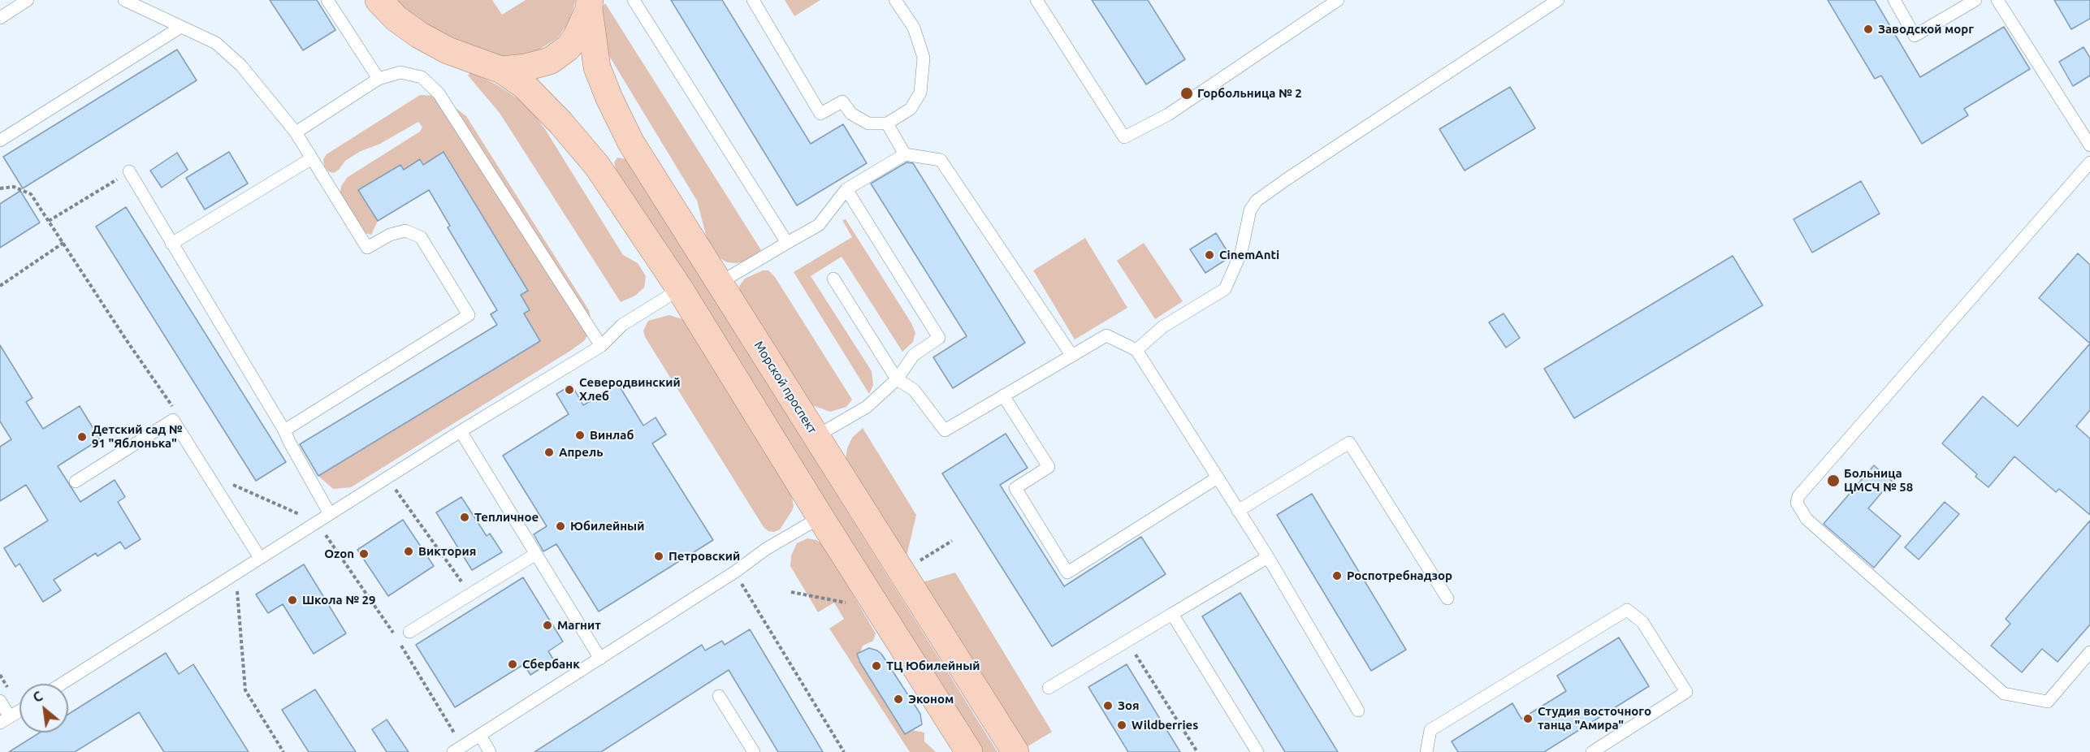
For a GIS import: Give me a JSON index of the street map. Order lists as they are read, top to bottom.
{
  "streets": {
    "main road": ["Морской проспект"]
  },
  "places": [
    "Заводской морг",
    "Горбольница № 2",
    "CinemAnti",
    "Северодвинский Хлеб",
    "Винлаб",
    "Детский сад № 91 \"Яблонька\"",
    "Апрель",
    "Больница ЦМСЧ № 58",
    "Тепличное",
    "Юбилейный",
    "Виктория",
    "Ozon",
    "Петровский",
    "Роспотребнадзор",
    "Школа № 29",
    "Магнит",
    "Сбербанк",
    "ТЦ Юбилейный",
    "Эконом",
    "Зоя",
    "Студия восточного танца \"Амира\"",
    "Wildberries"
  ],
  "north": "top left"
}
